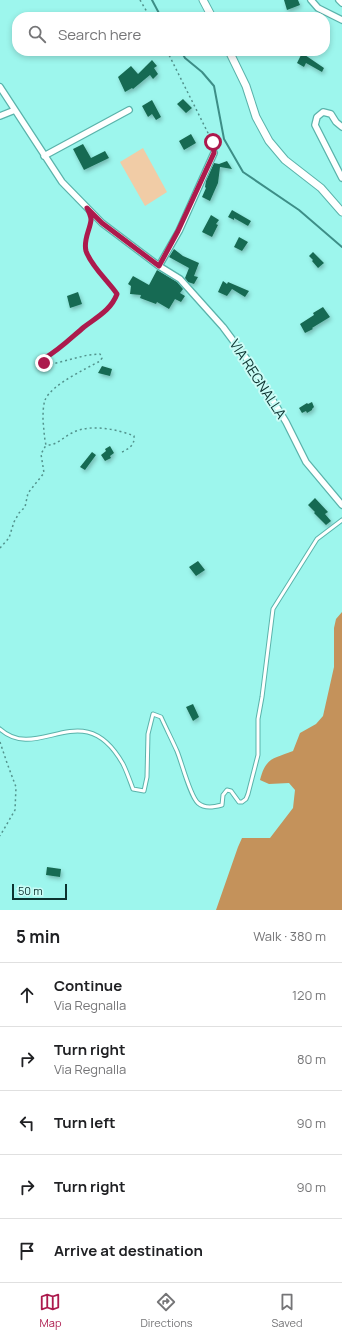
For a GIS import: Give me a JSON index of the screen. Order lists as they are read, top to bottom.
{
  "streets": {
    "street": ["VIA REGNALLA"]
  },
  "scale_bar": "50 m",
  "page": {
    "search": "Search here",
    "scale": "50 m",
    "heading": ["5 min", "Walk · 380 m"],
    "list": [
      ["Continue", "Via Regnalla", "120 m"],
      ["Turn right", "Via Regnalla", "80 m"],
      ["Turn left", "90 m"],
      ["Turn right", "90 m"],
      "Arrive at destination"
    ],
    "nav": ["Map", "Directions", "Saved"]
  }
}
